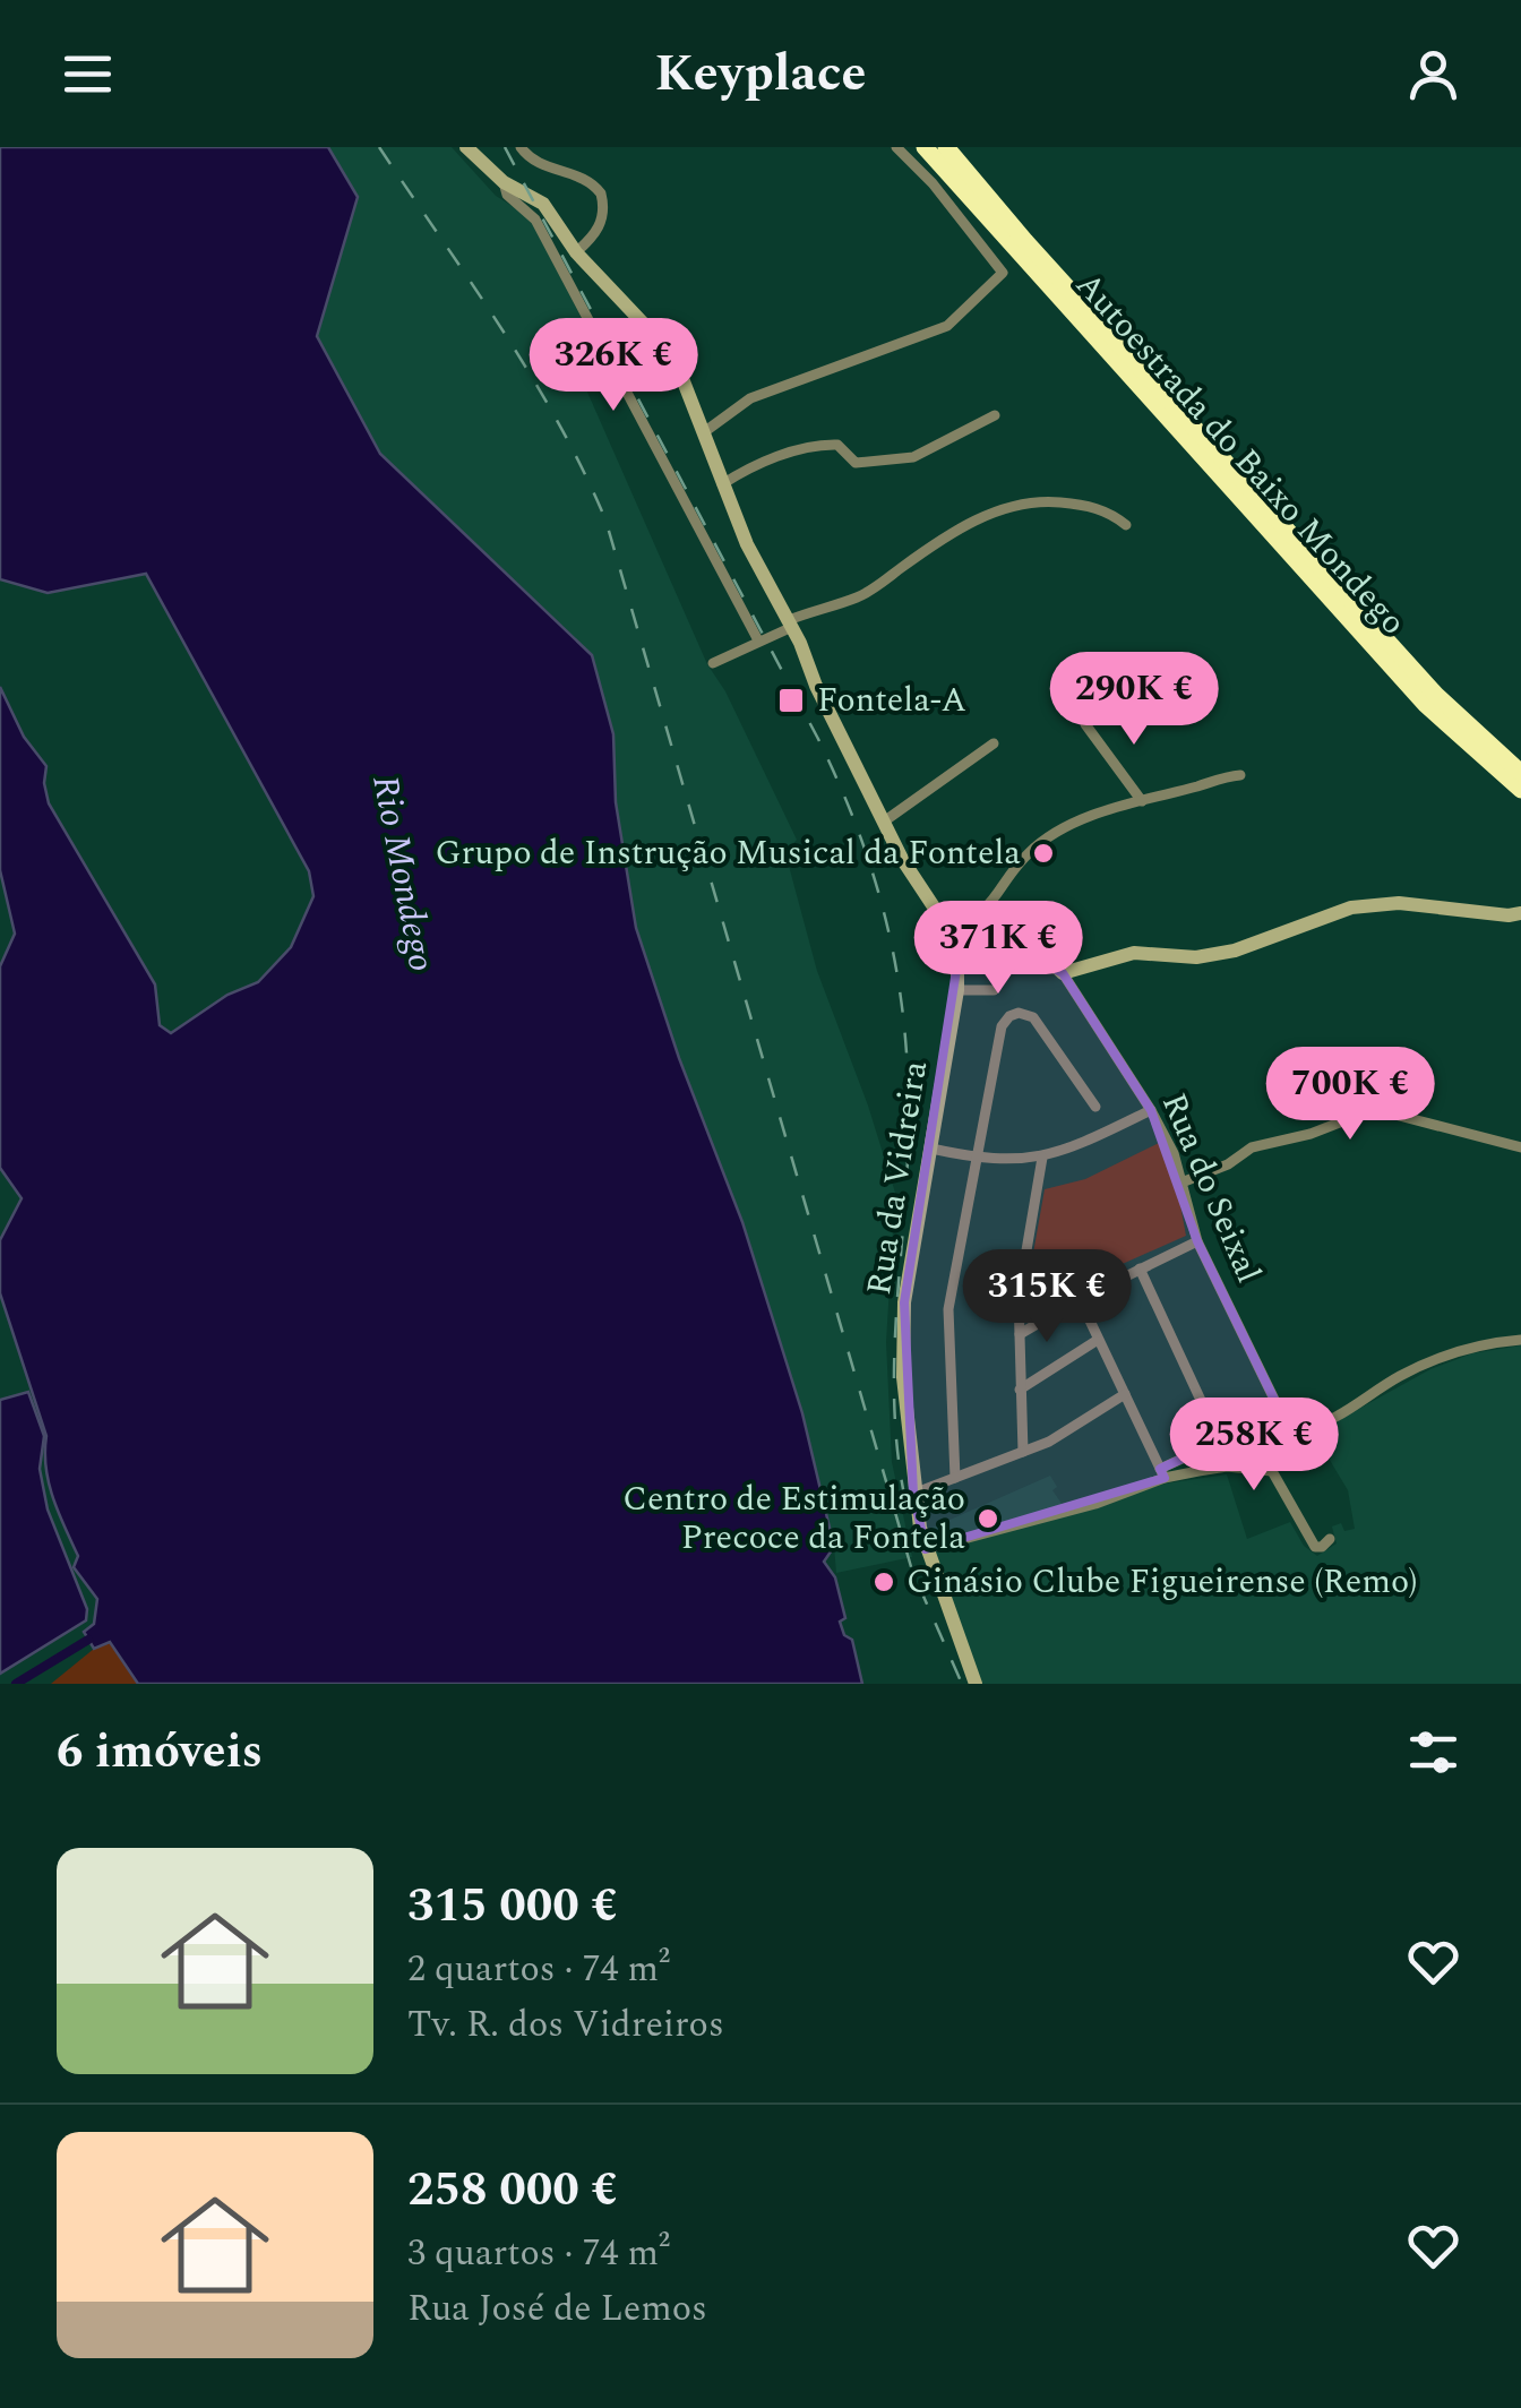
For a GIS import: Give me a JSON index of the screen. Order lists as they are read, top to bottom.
{
  "streets": {
    "highway": ["Autoestrada do Baixo Mondego"],
    "street": ["Rua da Vidreira", "Rua do Seixal"]
  },
  "water": ["Rio Mondego"],
  "places": {
    "transit": ["Fontela-A"],
    "other": ["Grupo de Instrução Musical da Fontela", "Centro de Estimulação Precoce da Fontela", "Ginásio Clube Figueirense (Remo)"]
  },
  "page": {
    "header": "Keyplace",
    "price": [
      "326K €",
      "290K €",
      "371K €",
      "700K €",
      "315K €",
      "258K €"
    ],
    "heading": "6 imóveis",
    "list": [
      {
        "name": "315 000 €",
        "note": "2 quartos · 74 m² · Tv. R. dos Vidreiros"
      },
      {
        "name": "258 000 €",
        "note": "3 quartos · 74 m² · Rua José de Lemos"
      }
    ]
  }
}
